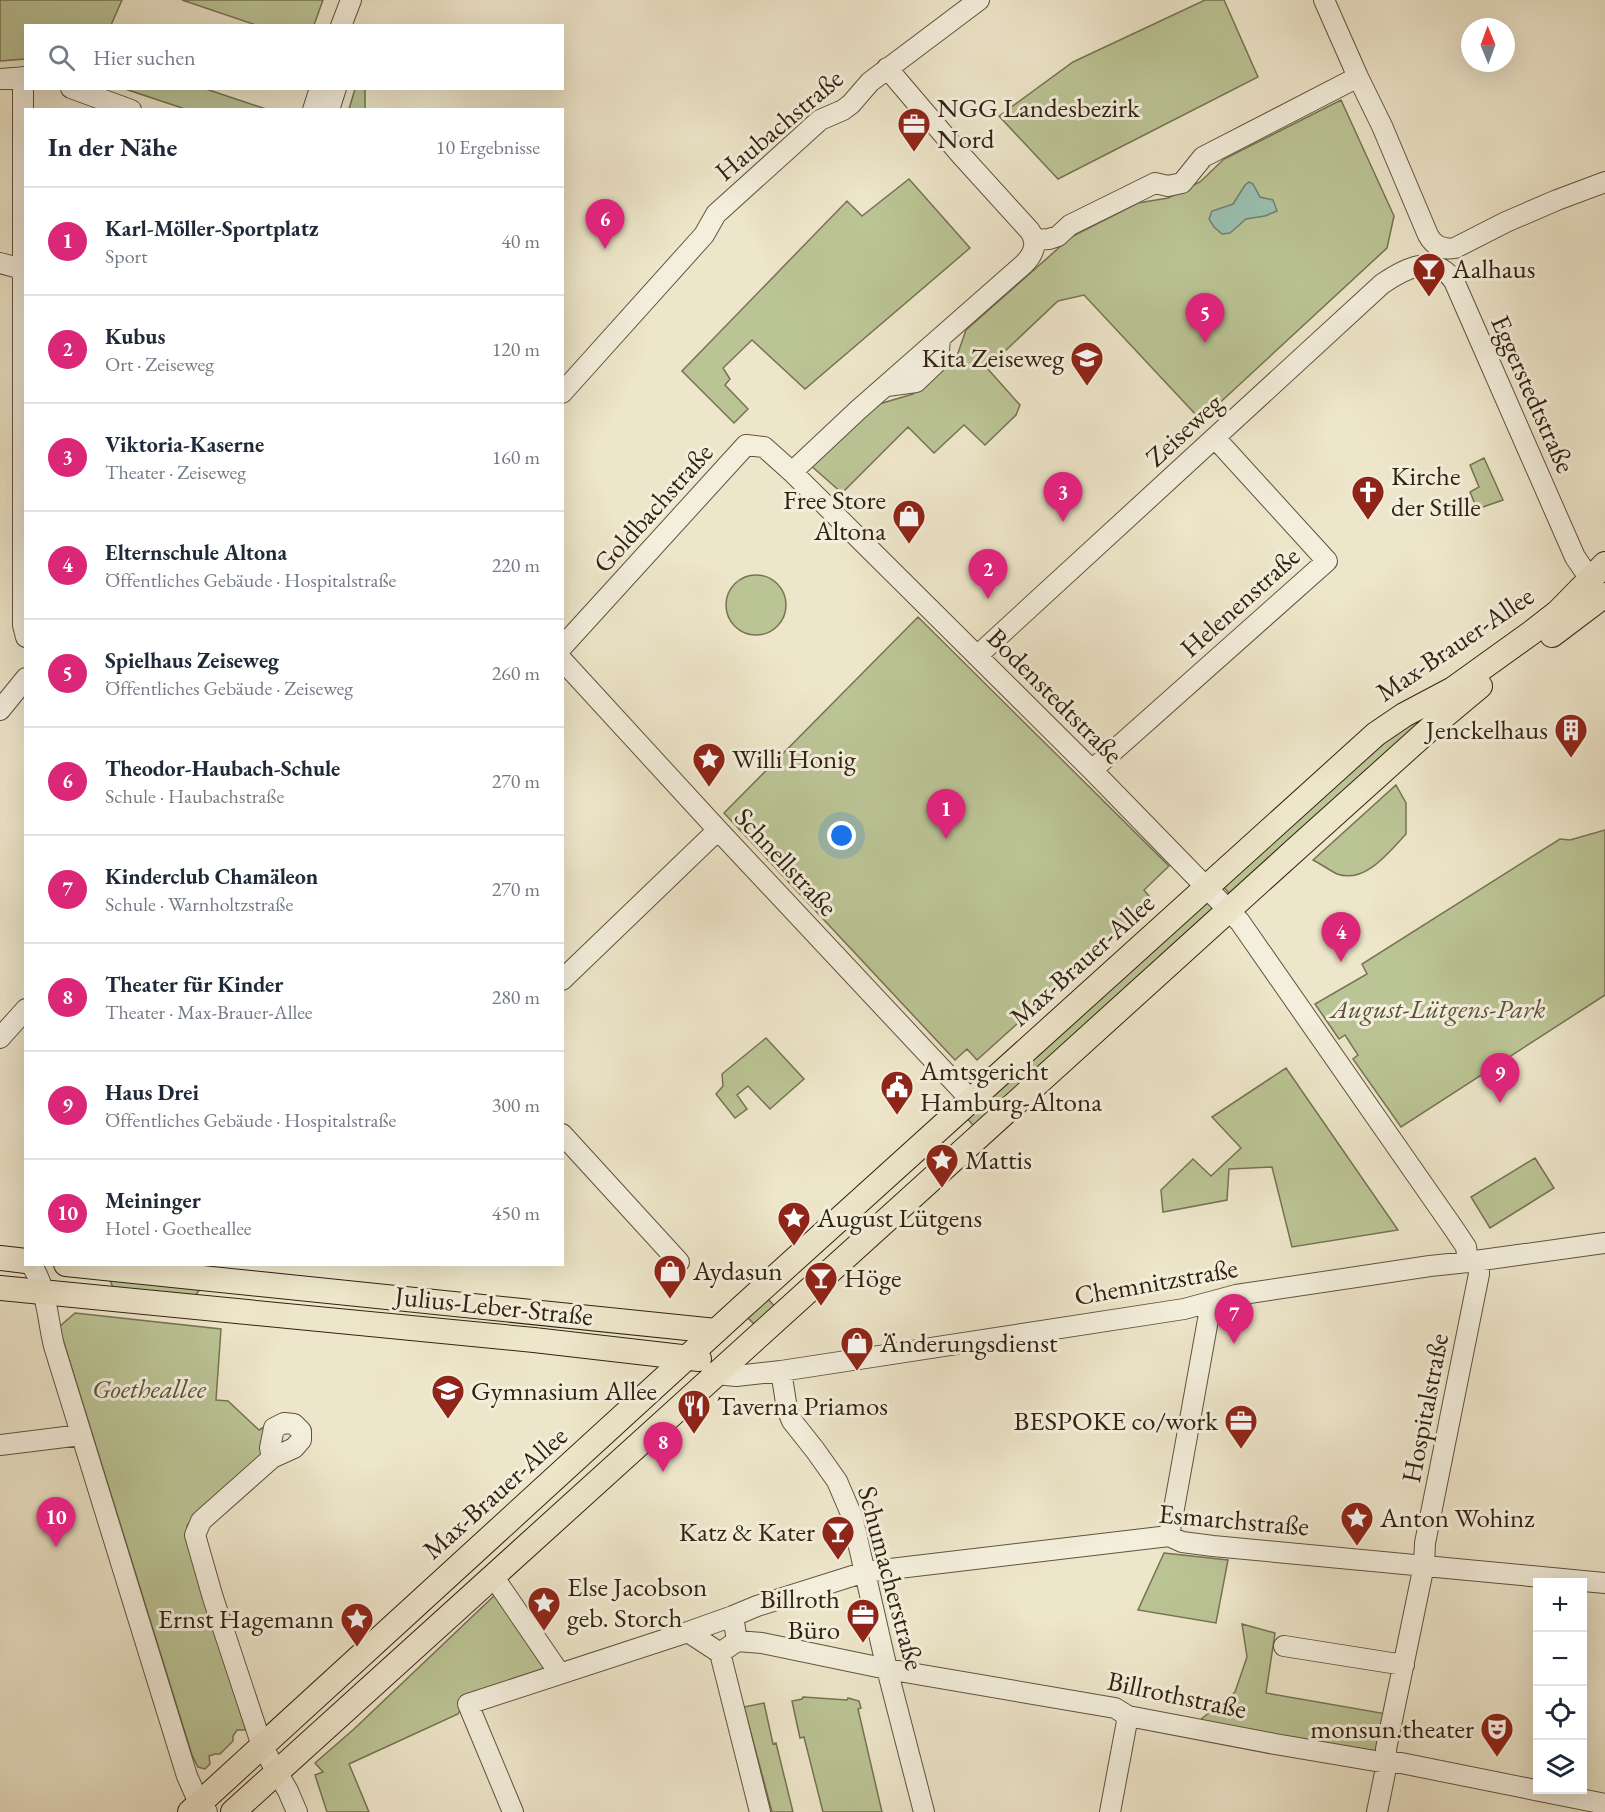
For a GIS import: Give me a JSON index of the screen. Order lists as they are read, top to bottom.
{
  "streets": {
    "main road": ["Max-Brauer-Allee", "Julius-Leber-Straße"],
    "street": [
      "Haubachstraße",
      "Eggerstedtstraße",
      "Zeiseweg",
      "Goldbachstraße",
      "Helenenstraße",
      "Bodenstedtstraße",
      "Schnellstraße",
      "Chemnitzstraße",
      "Hospitalstraße",
      "Esmarchstraße",
      "Schumacherstraße",
      "Billrothstraße"
    ]
  },
  "crossings": [
    ["Eggerstedtstraße", "Zeiseweg"],
    ["Eggerstedtstraße", "Max-Brauer-Allee"],
    ["Zeiseweg", "Helenenstraße"],
    ["Zeiseweg", "Bodenstedtstraße"],
    ["Goldbachstraße", "Bodenstedtstraße"],
    ["Helenenstraße", "Bodenstedtstraße"],
    ["Max-Brauer-Allee", "Bodenstedtstraße"],
    ["Max-Brauer-Allee", "Schnellstraße"],
    ["Max-Brauer-Allee", "Chemnitzstraße"],
    ["Max-Brauer-Allee", "Julius-Leber-Straße"],
    ["Max-Brauer-Allee", "Hospitalstraße"],
    ["Bodenstedtstraße", "Hospitalstraße"],
    ["Chemnitzstraße", "Julius-Leber-Straße"],
    ["Chemnitzstraße", "Hospitalstraße"],
    ["Chemnitzstraße", "Schumacherstraße"],
    ["Hospitalstraße", "Esmarchstraße"],
    ["Hospitalstraße", "Billrothstraße"],
    ["Esmarchstraße", "Schumacherstraße"],
    ["Schumacherstraße", "Billrothstraße"]
  ],
  "parks": ["August-Lütgens-Park", "Goetheallee"],
  "places": {
    "office": ["NGG Landesbezirk Nord", "BESPOKE co/work", "Billroth Büro"],
    "bar": ["Aalhaus", "Höge", "Katz & Kater"],
    "school or university": ["Kita Zeiseweg", "Gymnasium Allee"],
    "church": ["Kirche der Stille"],
    "shop": ["Free Store Altona", "Aydasun", "Änderungsdienst"],
    "building": ["Jenckelhaus"],
    "place": [
      "Willi Honig",
      "Mattis",
      "August Lütgens",
      "Anton Wohinz",
      "Else Jacobson geb. Storch",
      "Ernst Hagemann"
    ],
    "public building": ["Amtsgericht Hamburg-Altona"],
    "restaurant": ["Taverna Priamos"],
    "theatre": ["monsun.theater"]
  },
  "north": "top",
  "page": {
    "search": "Hier suchen",
    "heading": ["In der Nähe", "10 Ergebnisse"],
    "list": [
      {
        "mark": "1",
        "name": "Karl-Möller-Sportplatz",
        "note": "Sport",
        "value": "40 m"
      },
      {
        "mark": "2",
        "name": "Kubus",
        "note": "Ort · Zeiseweg",
        "value": "120 m"
      },
      {
        "mark": "3",
        "name": "Viktoria-Kaserne",
        "note": "Theater · Zeiseweg",
        "value": "160 m"
      },
      {
        "mark": "4",
        "name": "Elternschule Altona",
        "note": "Öffentliches Gebäude · Hospitalstraße",
        "value": "220 m"
      },
      {
        "mark": "5",
        "name": "Spielhaus Zeiseweg",
        "note": "Öffentliches Gebäude · Zeiseweg",
        "value": "260 m"
      },
      {
        "mark": "6",
        "name": "Theodor-Haubach-Schule",
        "note": "Schule · Haubachstraße",
        "value": "270 m"
      },
      {
        "mark": "7",
        "name": "Kinderclub Chamäleon",
        "note": "Schule · Warnholtzstraße",
        "value": "270 m"
      },
      {
        "mark": "8",
        "name": "Theater für Kinder",
        "note": "Theater · Max-Brauer-Allee",
        "value": "280 m"
      },
      {
        "mark": "9",
        "name": "Haus Drei",
        "note": "Öffentliches Gebäude · Hospitalstraße",
        "value": "300 m"
      },
      {
        "mark": "10",
        "name": "Meininger",
        "note": "Hotel · Goetheallee",
        "value": "450 m"
      }
    ],
    "pins": [
      "6",
      "5",
      "3",
      "2",
      "1",
      "4",
      "9",
      "7",
      "8",
      "10"
    ],
    "map_buttons": ["+", "−"]
  }
}
